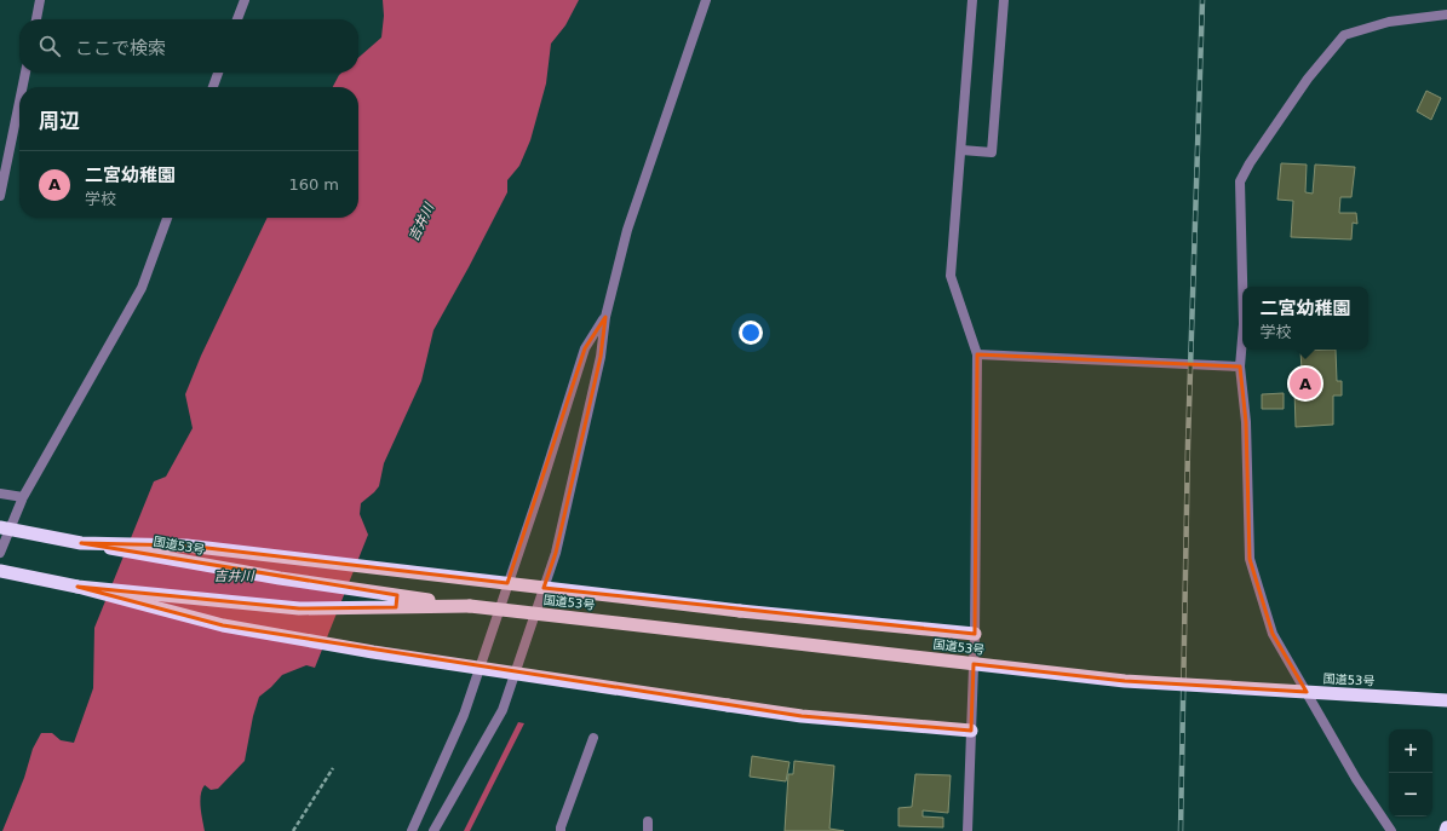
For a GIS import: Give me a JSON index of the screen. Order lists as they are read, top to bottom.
{
  "streets": {
    "highway": ["国道53号"]
  },
  "water": ["吉井川"],
  "page": {
    "search": "ここで検索",
    "heading": "周辺",
    "list": [
      {
        "mark": "A",
        "name": "二宮幼稚園",
        "note": "学校",
        "value": "160 m"
      }
    ],
    "popup": ["二宮幼稚園", "学校"],
    "pins": "A",
    "map_buttons": ["+", "−"]
  }
}
